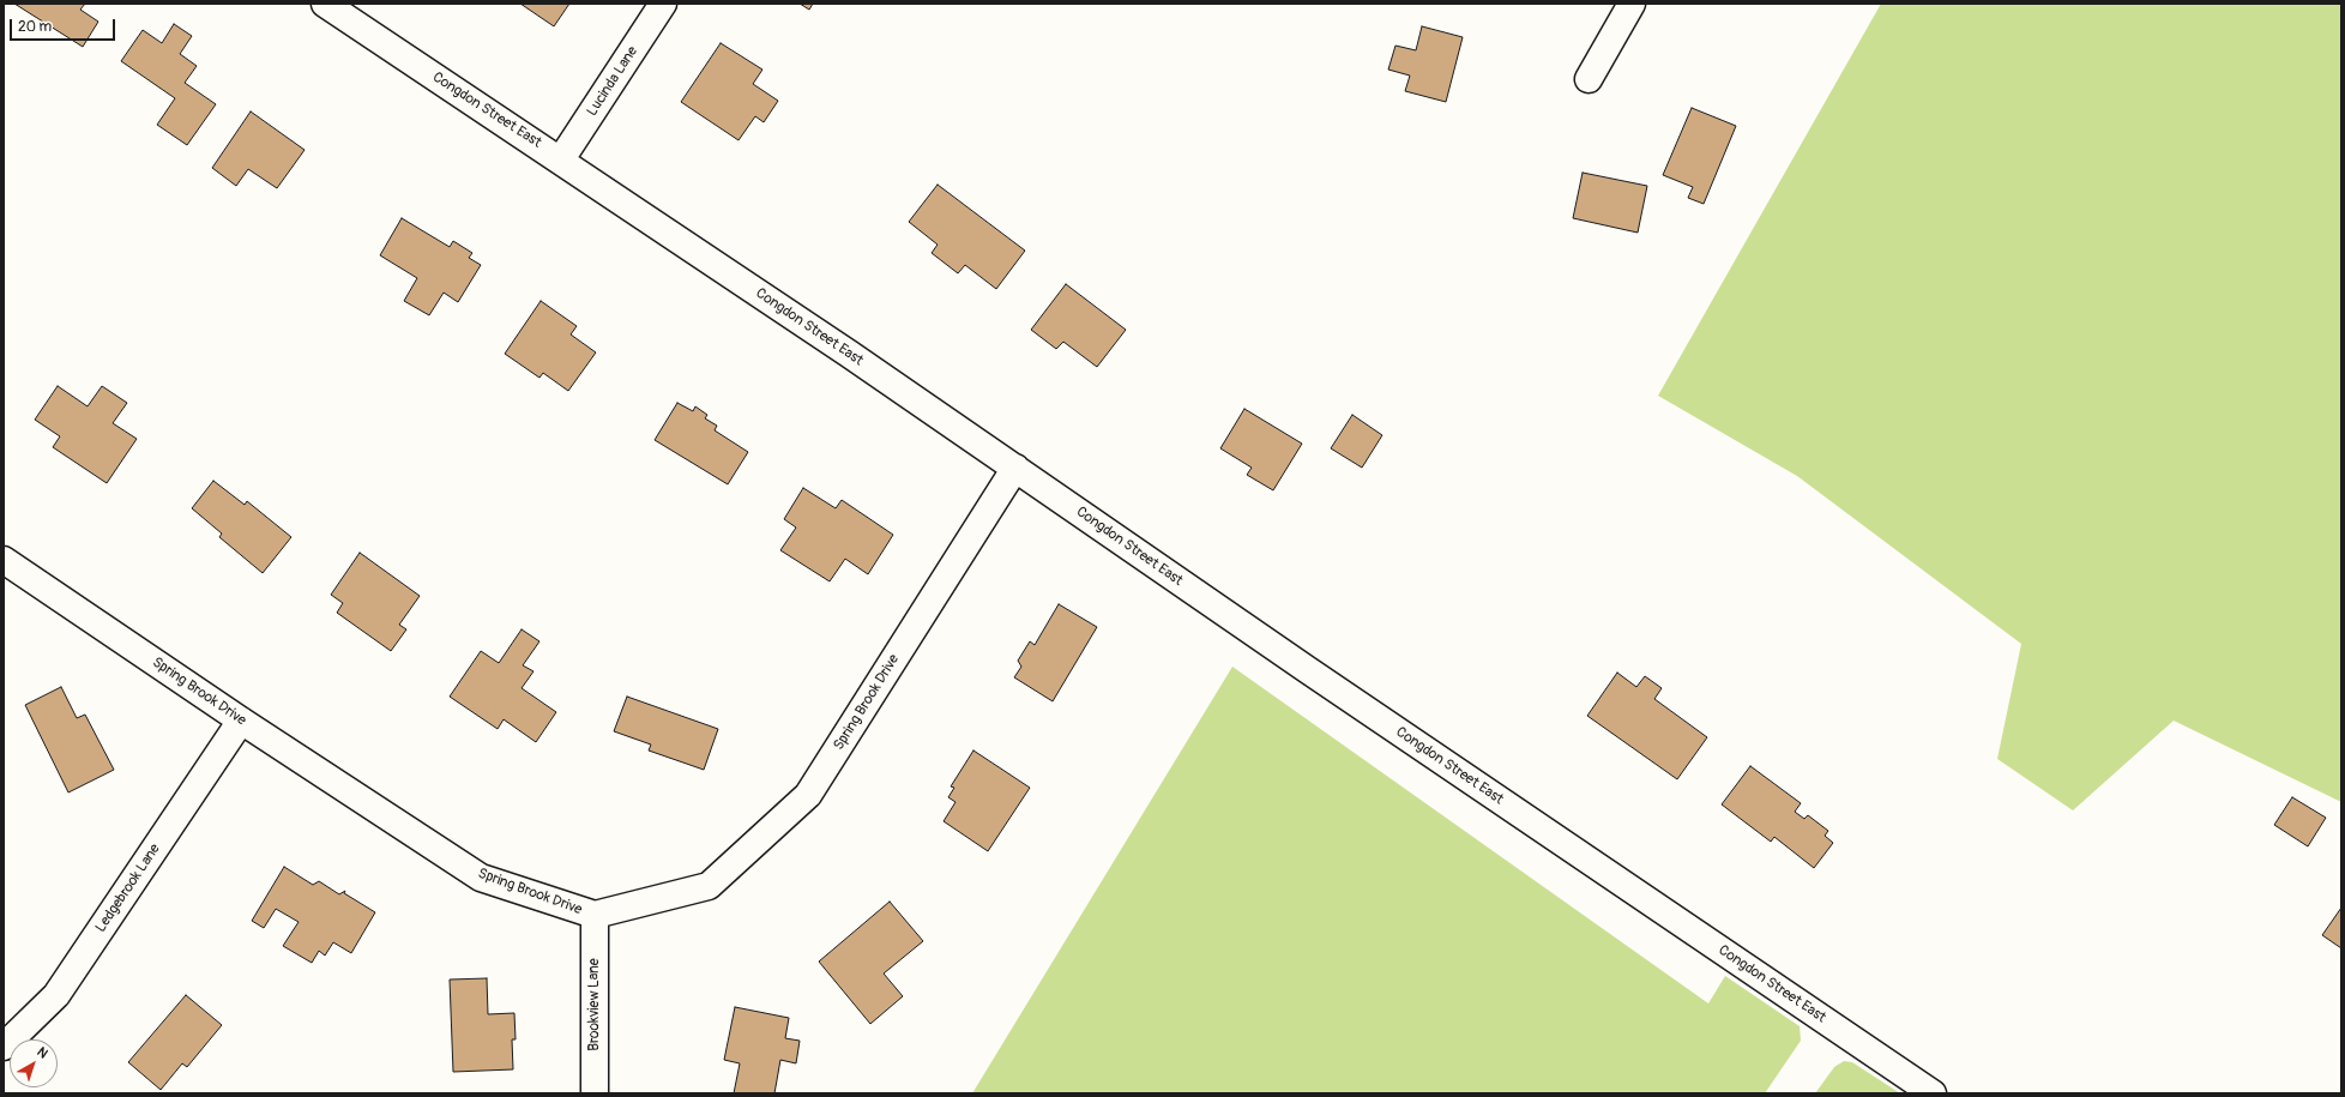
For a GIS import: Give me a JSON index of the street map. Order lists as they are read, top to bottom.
{
  "streets": {
    "street": [
      "Lucinda Lane",
      "Congdon Street East",
      "Spring Brook Drive",
      "Ledgebrook Lane",
      "Brookview Lane"
    ]
  },
  "crossings": [
    ["Lucinda Lane", "Congdon Street East"],
    ["Congdon Street East", "Spring Brook Drive"],
    ["Spring Brook Drive", "Ledgebrook Lane"],
    ["Spring Brook Drive", "Brookview Lane"]
  ],
  "scale_bar": "20 m",
  "north": "top right"
}
